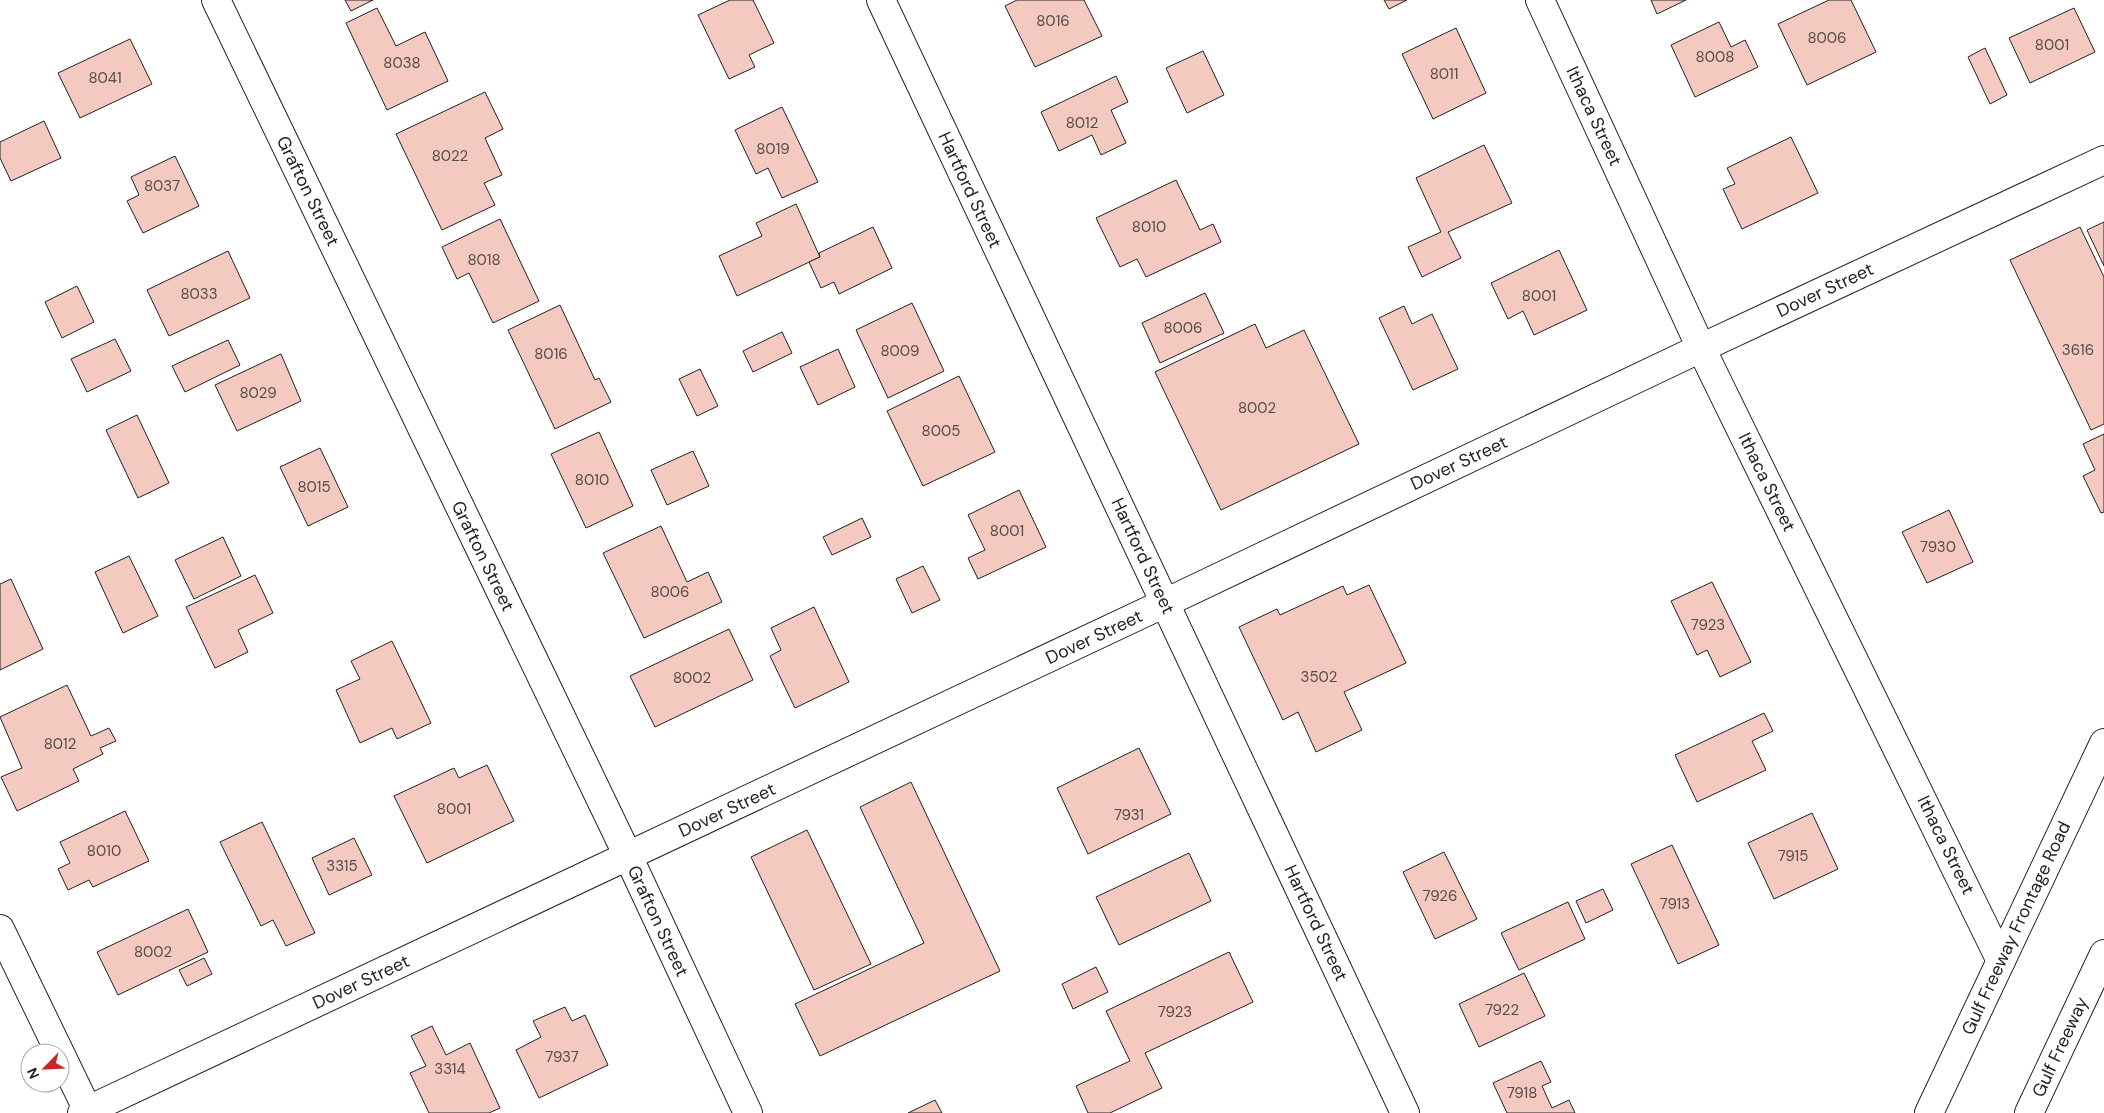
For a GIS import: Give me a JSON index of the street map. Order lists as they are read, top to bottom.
{
  "streets": {
    "main road": [
      "Ithaca Street",
      "Hartford Street",
      "Grafton Street",
      "Dover Street",
      "Gulf Freeway Frontage Road",
      "Gulf Freeway"
    ]
  },
  "crossings": [
    ["Ithaca Street", "Dover Street"],
    ["Ithaca Street", "Gulf Freeway Frontage Road"],
    ["Hartford Street", "Dover Street"],
    ["Grafton Street", "Dover Street"]
  ],
  "house_numbers": [
    "8016",
    "8006",
    "8001",
    "8008",
    "8038",
    "8011",
    "8041",
    "8012",
    "8019",
    "8022",
    "8037",
    "8010",
    "8018",
    "8033",
    "8001",
    "8006",
    "3616",
    "8009",
    "8016",
    "8029",
    "8002",
    "8005",
    "8010",
    "8015",
    "8001",
    "7930",
    "8006",
    "7923",
    "3502",
    "8002",
    "8012",
    "8001",
    "7931",
    "8010",
    "7915",
    "3315",
    "7926",
    "7913",
    "8002",
    "7922",
    "7923",
    "7937",
    "3314",
    "7918"
  ],
  "north": "bottom left"
}
